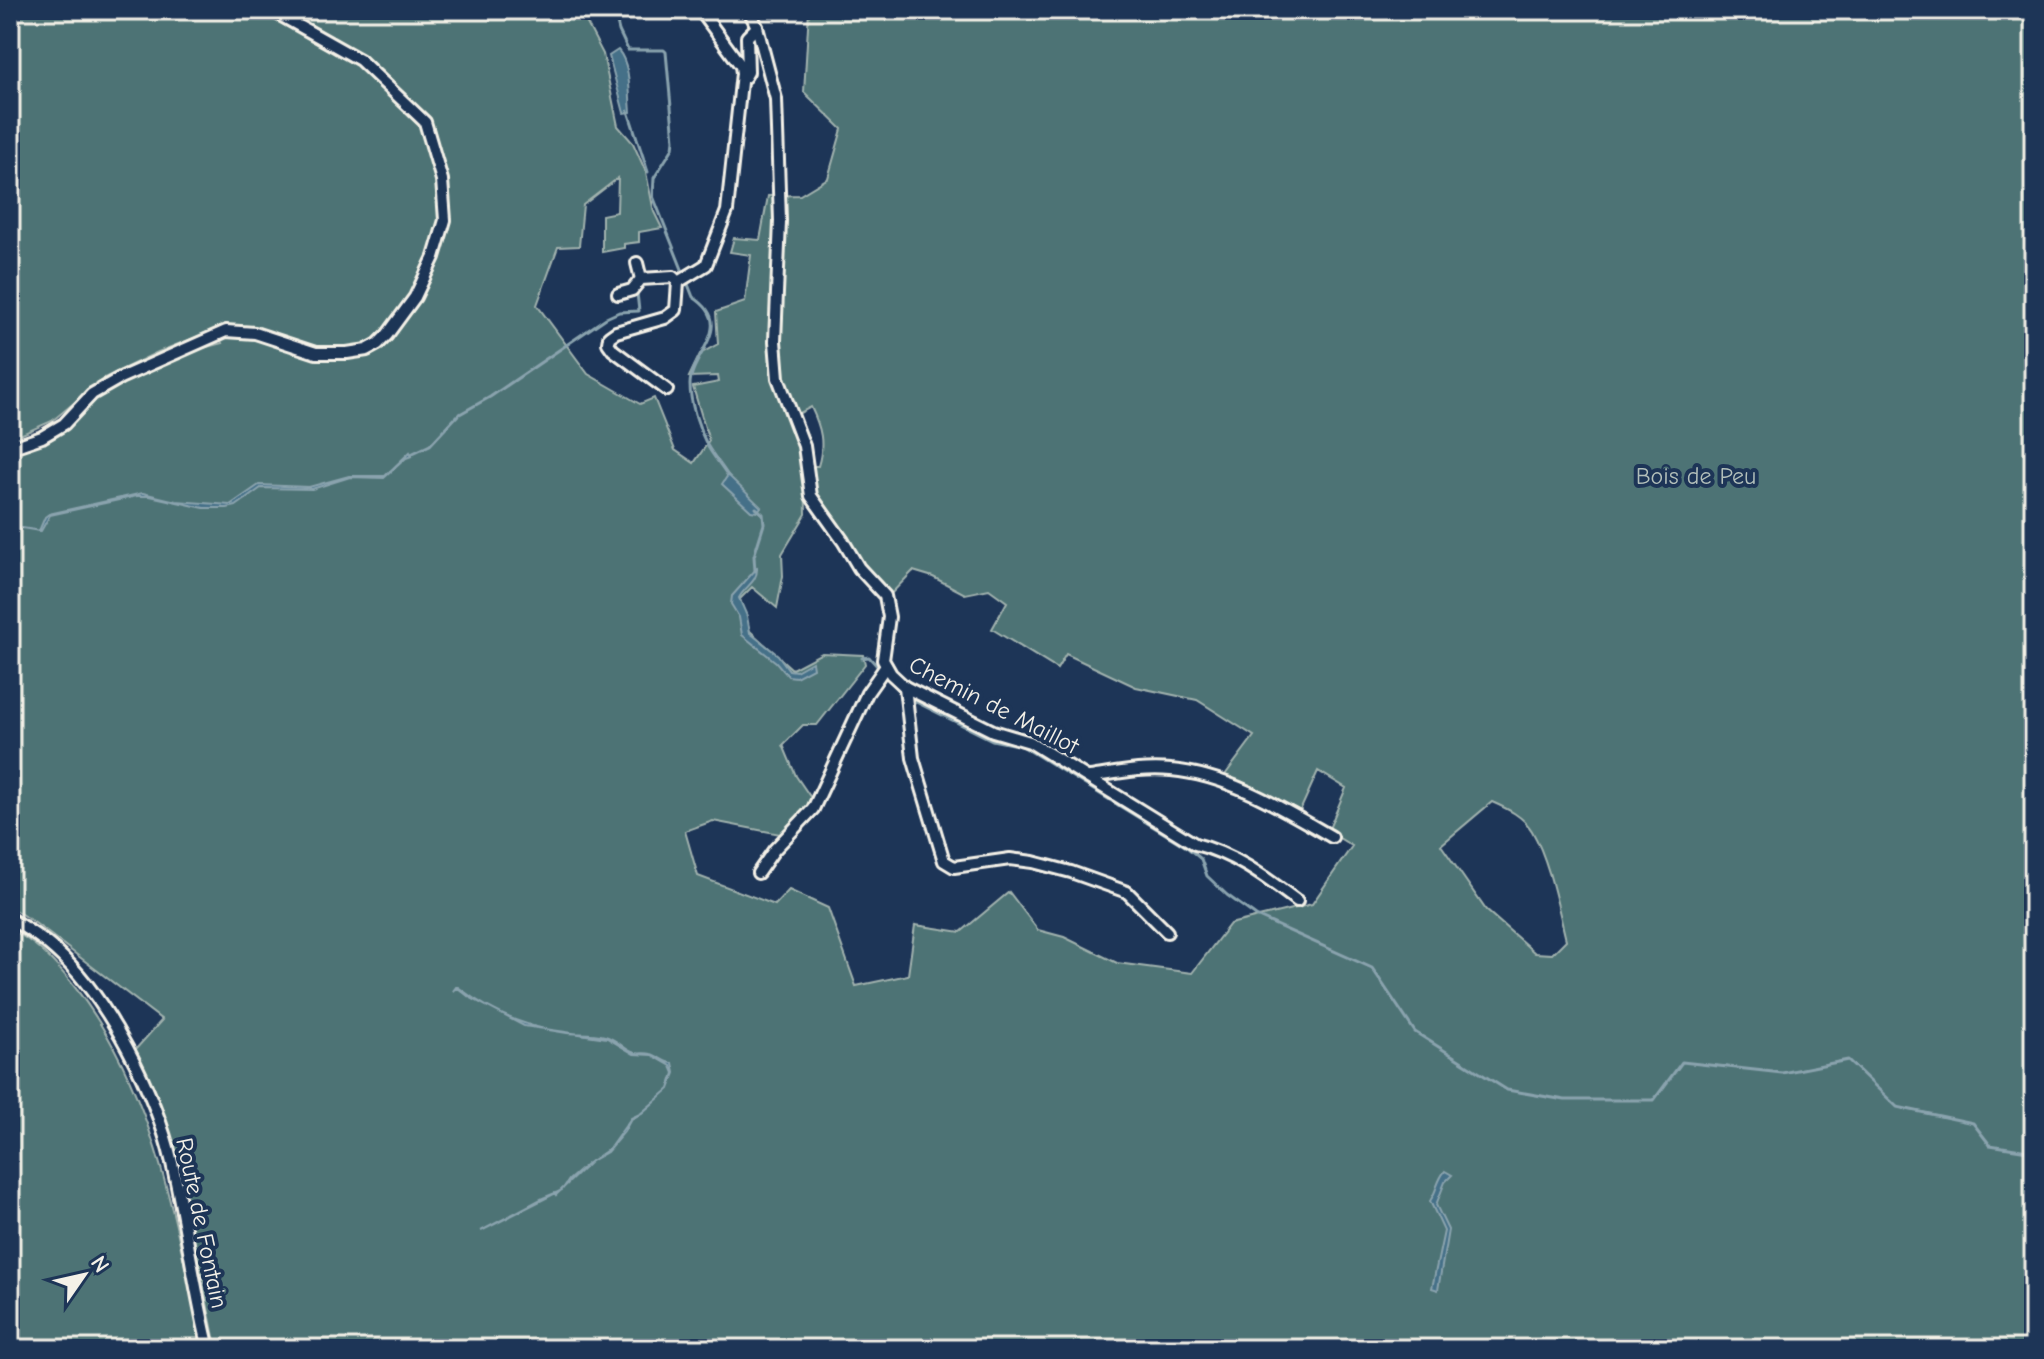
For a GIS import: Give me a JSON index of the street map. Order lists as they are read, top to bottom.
{
  "streets": {
    "street": ["Chemin de Maillot", "Route de Fontain"]
  },
  "parks": ["Bois de Peu"],
  "north": "top right"
}
